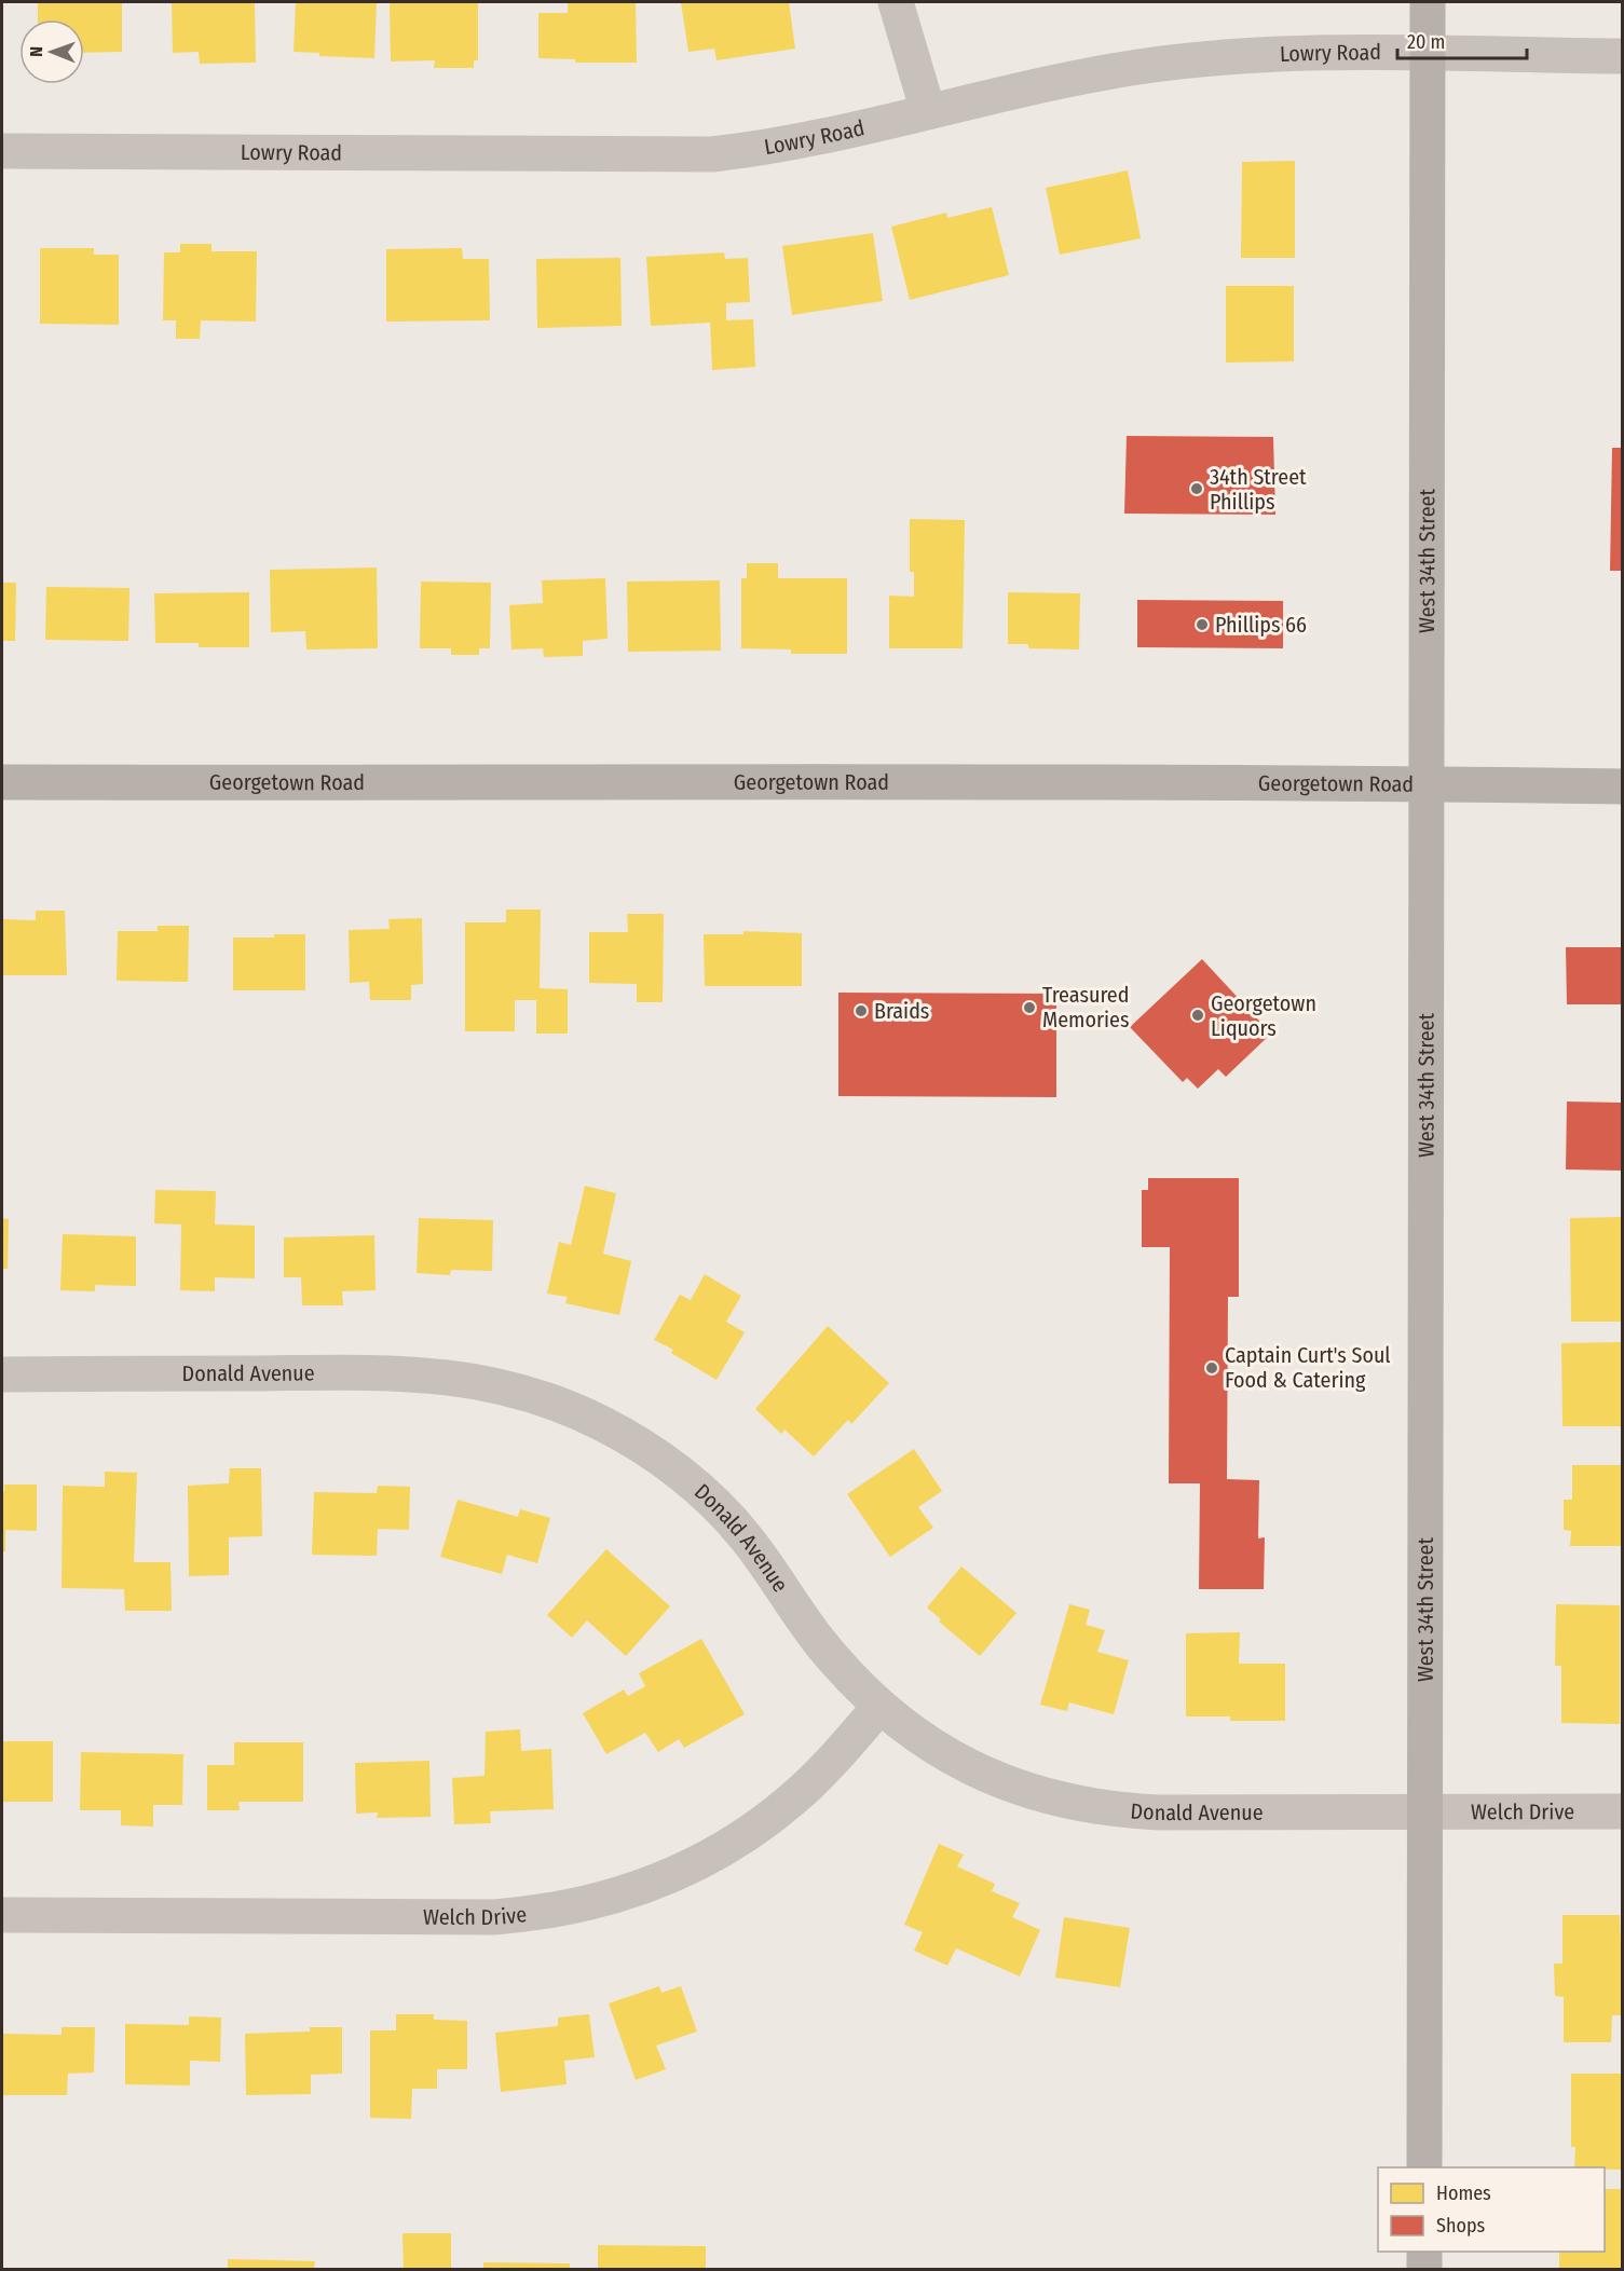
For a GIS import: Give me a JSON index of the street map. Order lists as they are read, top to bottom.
{
  "streets": {
    "street": [
      "Lowry Road",
      "West 34th Street",
      "Georgetown Road",
      "Donald Avenue",
      "Welch Drive"
    ]
  },
  "crossings": [
    ["Lowry Road", "West 34th Street"],
    ["West 34th Street", "Georgetown Road"],
    ["West 34th Street", "Donald Avenue"],
    ["West 34th Street", "Welch Drive"],
    ["Donald Avenue", "Welch Drive"]
  ],
  "places": [
    "34th Street Phillips",
    "Phillips 66",
    "Treasured Memories",
    "Braids",
    "Georgetown Liquors",
    "Captain Curt's Soul Food & Catering"
  ],
  "legend": ["Homes", "Shops"],
  "scale_bar": "20 m",
  "north": "left"
}
